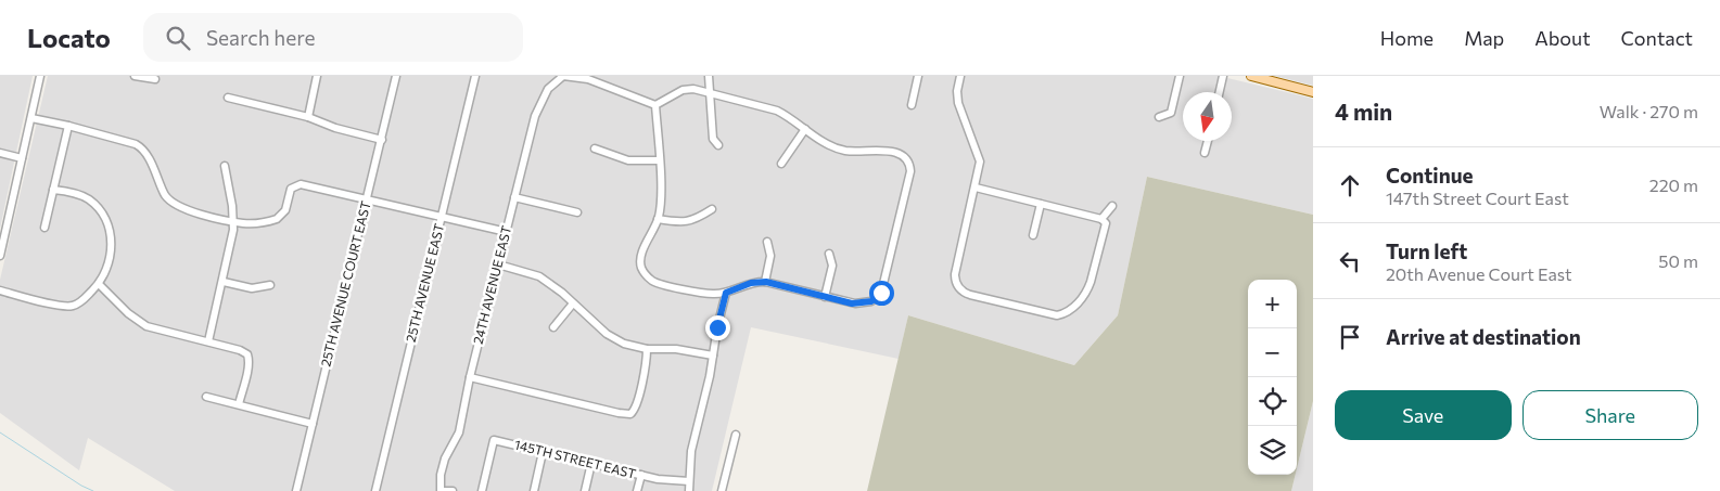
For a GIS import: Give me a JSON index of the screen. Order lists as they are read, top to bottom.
{
  "streets": {
    "street": [
      "25TH AVENUE EAST",
      "25TH AVENUE COURT EAST",
      "24TH AVENUE EAST",
      "145TH STREET EAST"
    ]
  },
  "north": "bottom",
  "page": {
    "header": "Locato",
    "search": "Search here",
    "nav": [
      "Home",
      "Map",
      "About",
      "Contact"
    ],
    "heading": ["4 min", "Walk · 270 m"],
    "list": [
      ["Continue", "147th Street Court East", "220 m"],
      ["Turn left", "20th Avenue Court East", "50 m"],
      "Arrive at destination"
    ],
    "map_buttons": ["+", "−"],
    "buttons": ["Save", "Share"]
  }
}
